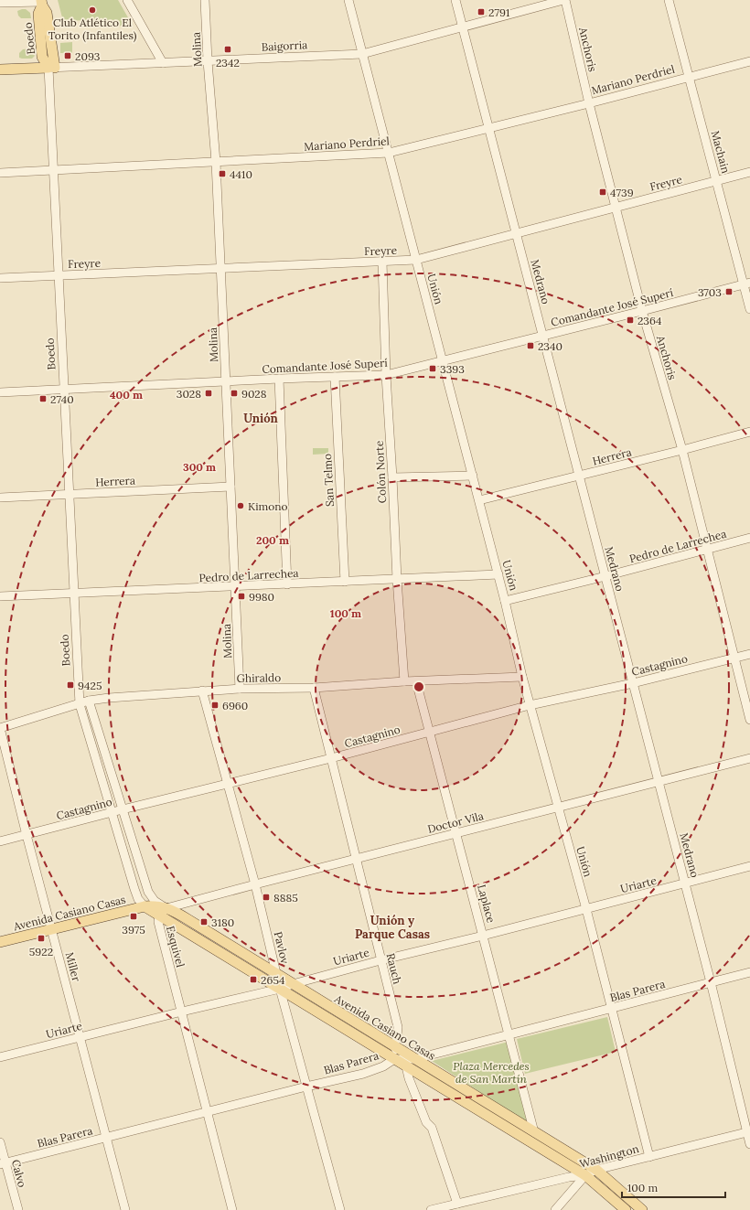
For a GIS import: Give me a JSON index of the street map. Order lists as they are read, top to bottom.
{
  "streets": {
    "main road": ["Boedo", "Baigorria", "Avenida Casiano Casas"],
    "street": [
      "Molina",
      "Anchoris",
      "Mariano Perdriel",
      "Machain",
      "Freyre",
      "Medrano",
      "Unión",
      "Comandante José Superí",
      "Herrera",
      "Colón Norte",
      "San Telmo",
      "Pedro de Larrechea",
      "Castagnino",
      "Ghiraldo",
      "Doctor Vila",
      "Uriarte",
      "Laplace",
      "Esquivel",
      "Pavlov",
      "Miller",
      "Rauch",
      "Blas Parera",
      "Washington",
      "Calvo"
    ]
  },
  "crossings": [
    ["Boedo", "Baigorria"],
    ["Boedo", "Mariano Perdriel"],
    ["Boedo", "Freyre"],
    ["Boedo", "Comandante José Superí"],
    ["Boedo", "Herrera"],
    ["Boedo", "Pedro de Larrechea"],
    ["Boedo", "Ghiraldo"],
    ["Baigorria", "Molina"],
    ["Baigorria", "Anchoris"],
    ["Baigorria", "Medrano"],
    ["Baigorria", "Unión"],
    ["Molina", "Mariano Perdriel"],
    ["Molina", "Freyre"],
    ["Molina", "Comandante José Superí"],
    ["Molina", "Herrera"],
    ["Molina", "Pedro de Larrechea"],
    ["Molina", "Ghiraldo"],
    ["Anchoris", "Mariano Perdriel"],
    ["Anchoris", "Freyre"],
    ["Anchoris", "Comandante José Superí"],
    ["Anchoris", "Herrera"],
    ["Anchoris", "Pedro de Larrechea"],
    ["Anchoris", "Castagnino"],
    ["Mariano Perdriel", "Machain"],
    ["Mariano Perdriel", "Medrano"],
    ["Mariano Perdriel", "Unión"],
    ["Machain", "Freyre"],
    ["Machain", "Comandante José Superí"],
    ["Freyre", "Medrano"],
    ["Freyre", "Unión"],
    ["Freyre", "Colón Norte"],
    ["Medrano", "Comandante José Superí"],
    ["Medrano", "Herrera"],
    ["Medrano", "Pedro de Larrechea"],
    ["Medrano", "Castagnino"],
    ["Medrano", "Doctor Vila"],
    ["Medrano", "Uriarte"],
    ["Medrano", "Blas Parera"],
    ["Medrano", "Washington"],
    ["Unión", "Comandante José Superí"],
    ["Unión", "Herrera"],
    ["Unión", "Pedro de Larrechea"],
    ["Unión", "Castagnino"],
    ["Unión", "Ghiraldo"],
    ["Unión", "Doctor Vila"],
    ["Unión", "Uriarte"],
    ["Unión", "Blas Parera"],
    ["Unión", "Washington"],
    ["Comandante José Superí", "Colón Norte"],
    ["Comandante José Superí", "San Telmo"],
    ["Colón Norte", "Pedro de Larrechea"],
    ["Colón Norte", "Ghiraldo"],
    ["San Telmo", "Pedro de Larrechea"],
    ["Castagnino", "Laplace"],
    ["Castagnino", "Pavlov"],
    ["Castagnino", "Miller"],
    ["Castagnino", "Rauch"],
    ["Ghiraldo", "Laplace"],
    ["Ghiraldo", "Pavlov"],
    ["Ghiraldo", "Miller"],
    ["Ghiraldo", "Rauch"],
    ["Doctor Vila", "Laplace"],
    ["Doctor Vila", "Avenida Casiano Casas"],
    ["Doctor Vila", "Esquivel"],
    ["Doctor Vila", "Pavlov"],
    ["Doctor Vila", "Rauch"],
    ["Uriarte", "Laplace"],
    ["Uriarte", "Avenida Casiano Casas"],
    ["Uriarte", "Esquivel"],
    ["Uriarte", "Pavlov"],
    ["Uriarte", "Miller"],
    ["Uriarte", "Rauch"],
    ["Laplace", "Avenida Casiano Casas"],
    ["Laplace", "Blas Parera"],
    ["Avenida Casiano Casas", "Esquivel"],
    ["Avenida Casiano Casas", "Pavlov"],
    ["Avenida Casiano Casas", "Miller"],
    ["Avenida Casiano Casas", "Rauch"],
    ["Avenida Casiano Casas", "Blas Parera"],
    ["Avenida Casiano Casas", "Washington"],
    ["Esquivel", "Blas Parera"],
    ["Pavlov", "Blas Parera"],
    ["Miller", "Blas Parera"],
    ["Blas Parera", "Calvo"]
  ],
  "districts": ["Unión", "Unión y Parque Casas"],
  "parks": ["Plaza Mercedes de San Martín"],
  "places": {
    "other": ["Club Atlético El Torito (Infantiles)", "Kimono"],
    "transit": [
      "2791",
      "2342",
      "2093",
      "4410",
      "4739",
      "3703",
      "2364",
      "2340",
      "3393",
      "3028",
      "9028",
      "2740",
      "9980",
      "9425",
      "6960",
      "8885",
      "3975",
      "3180",
      "5922",
      "2654"
    ]
  },
  "scale_bar": "100 m",
  "rings": [
    "400 m",
    "300 m",
    "200 m",
    "100 m"
  ]
}
